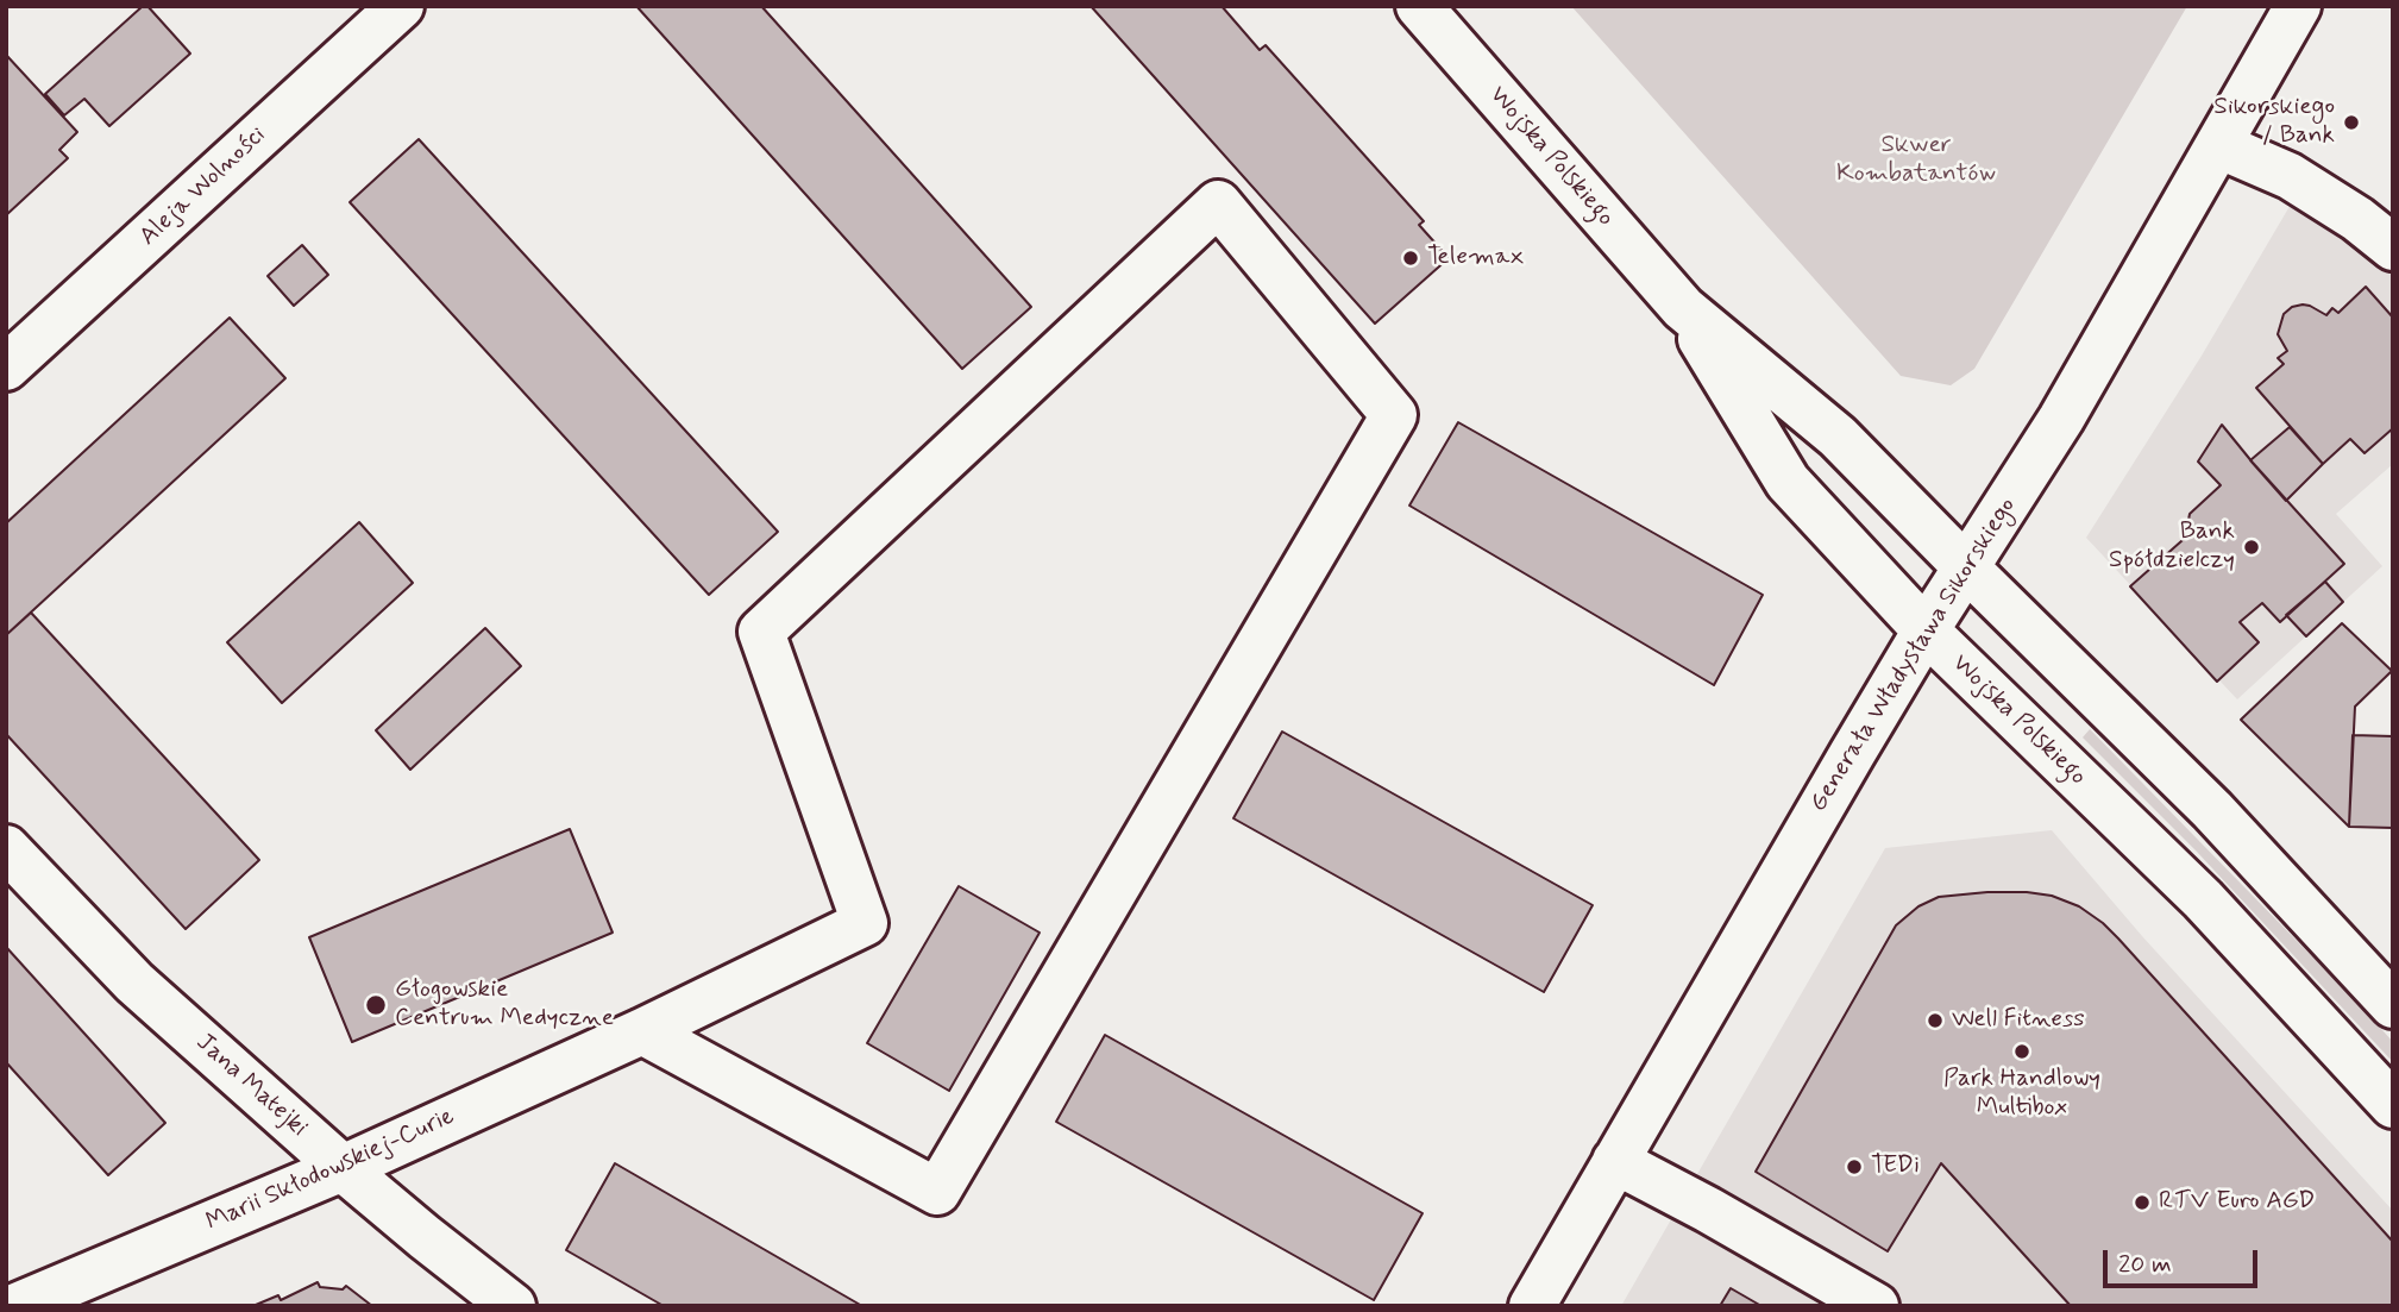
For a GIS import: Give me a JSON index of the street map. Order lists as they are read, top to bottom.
{
  "streets": {
    "street": [
      "Wojska Polskiego",
      "Aleja Wolności",
      "Generała Władysława Sikorskiego",
      "Jana Matejki",
      "Marii Skłodowskiej-Curie"
    ]
  },
  "crossings": [
    ["Wojska Polskiego", "Generała Władysława Sikorskiego"],
    ["Jana Matejki", "Marii Skłodowskiej-Curie"]
  ],
  "parks": ["Skwer Kombatantów"],
  "places": [
    "Sikorskiego / Bank",
    "Telemax",
    "Bank Spółdzielczy",
    "Głogowskie Centrum Medyczne",
    "Well Fitness",
    "Park Handlowy Multibox",
    "TEDi",
    "RTV Euro AGD"
  ],
  "scale_bar": "20 m"
}
